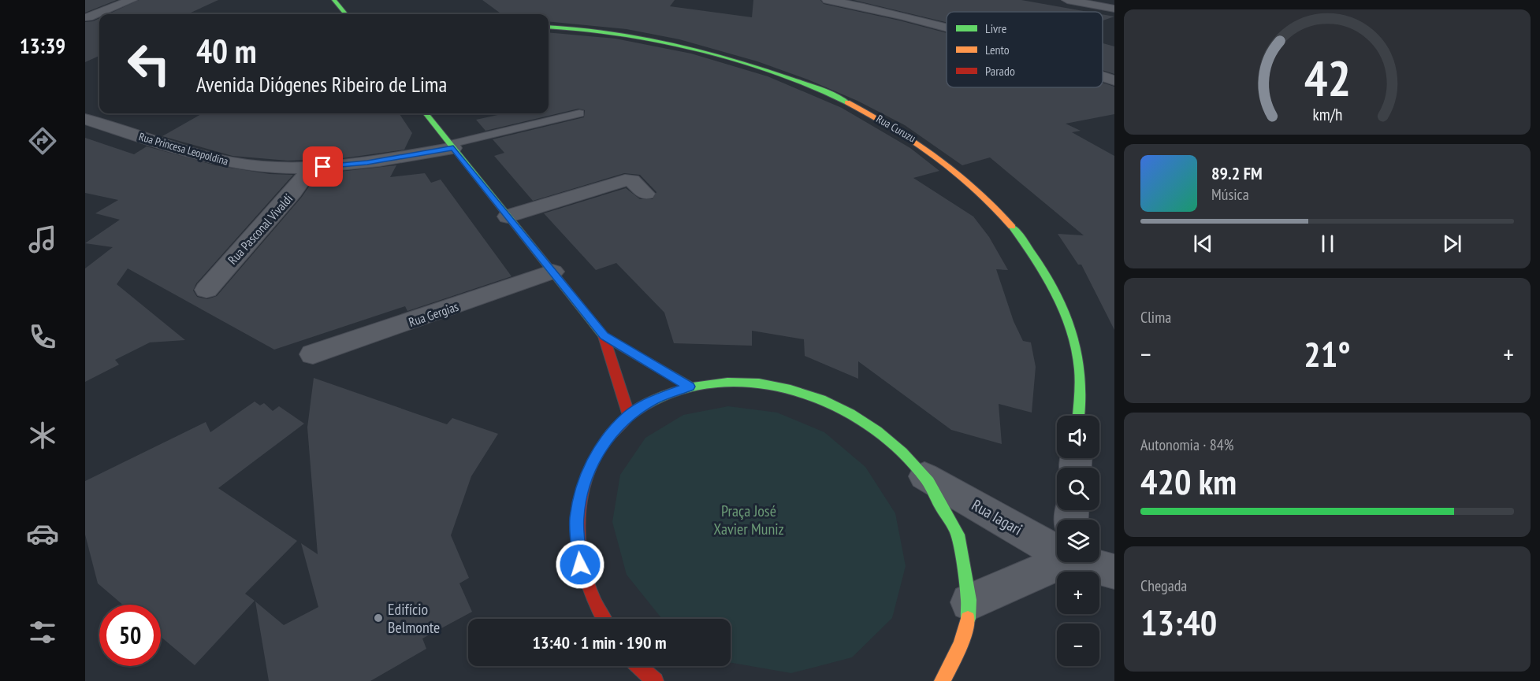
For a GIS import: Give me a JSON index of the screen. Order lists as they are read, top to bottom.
{
  "streets": {
    "main road": ["Rua Curuzu"],
    "street": [
      "Rua Princesa Leopoldina",
      "Rua Pasconal Vivaldi",
      "Rua Gergias",
      "Rua Iagari"
    ]
  },
  "crossings": [
    ["Rua Princesa Leopoldina", "Rua Pasconal Vivaldi"]
  ],
  "parks": ["Praça José Xavier Muniz"],
  "places": ["Edifício Belmonte"],
  "legend": ["Livre", "Lento", "Parado"],
  "page": {
    "tabs": "13:39",
    "turn": ["40 m", "Avenida Diógenes Ribeiro de Lima"],
    "song": ["89.2 FM", "Música"],
    "tile": [
      "Clima",
      ["Autonomia · 84%", "420 km"],
      ["Chegada", "13:40"]
    ],
    "heat": ["−", "21°", "+"],
    "map_buttons": ["+", "−"],
    "limit": "50",
    "trip": "13:40 · 1 min · 190 m",
    "gauge": ["42", "km/h"]
  }
}
